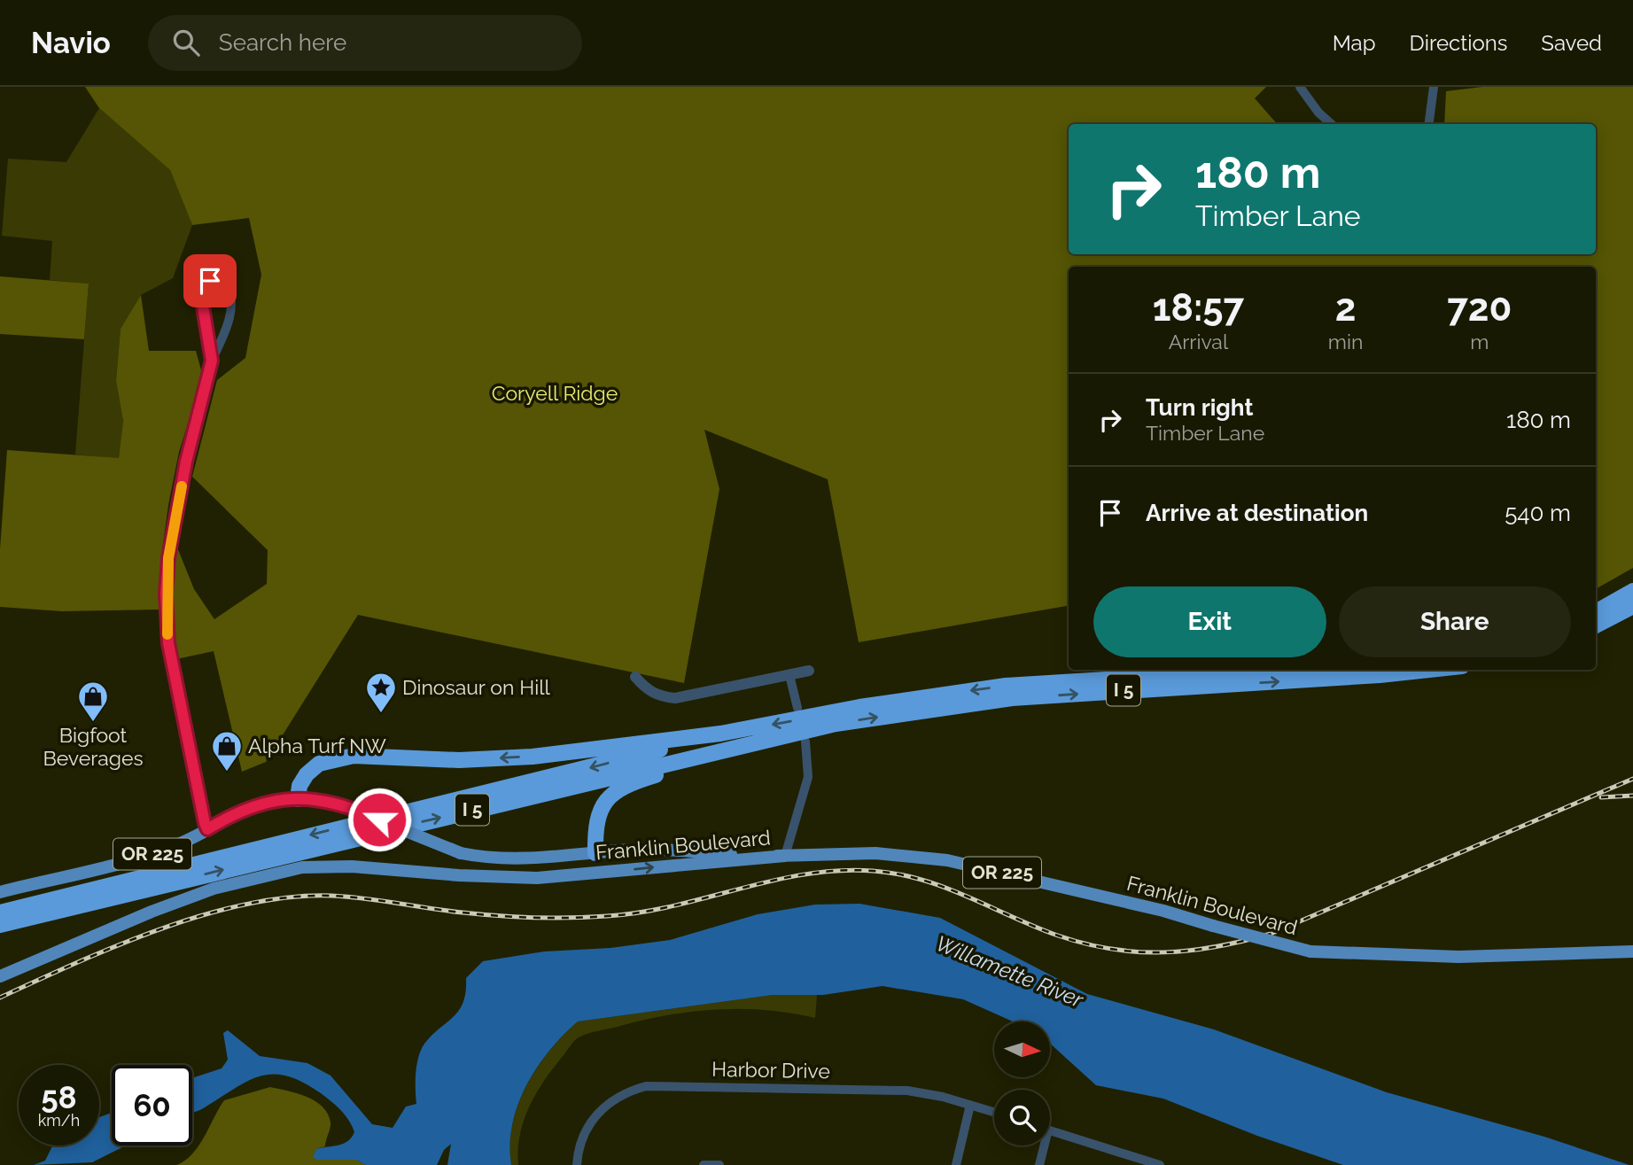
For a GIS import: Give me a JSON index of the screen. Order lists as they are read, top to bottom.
{
  "streets": {
    "highway": ["I 5"],
    "main road": ["Franklin Boulevard", "OR 225"],
    "street": ["Harbor Drive"]
  },
  "crossings": [
    ["Franklin Boulevard", "OR 225"]
  ],
  "water": ["Willamette River"],
  "parks": ["Coryell Ridge"],
  "places": {
    "place": ["Dinosaur on Hill"],
    "shop": ["Bigfoot Beverages", "Alpha Turf NW"]
  },
  "north": "right",
  "page": {
    "header": "Navio",
    "search": "Search here",
    "nav": ["Map", "Directions", "Saved"],
    "turn": ["180 m", "Timber Lane"],
    "eta": [
      "18:57",
      "Arrival",
      "2",
      "min",
      "720",
      "m"
    ],
    "list": [
      {
        "name": "Turn right",
        "note": "Timber Lane",
        "value": "180 m"
      },
      {
        "name": "Arrive at destination",
        "value": "540 m"
      }
    ],
    "buttons": ["Exit", "Share"],
    "speed": "58 km/h",
    "limit": "60"
  }
}
